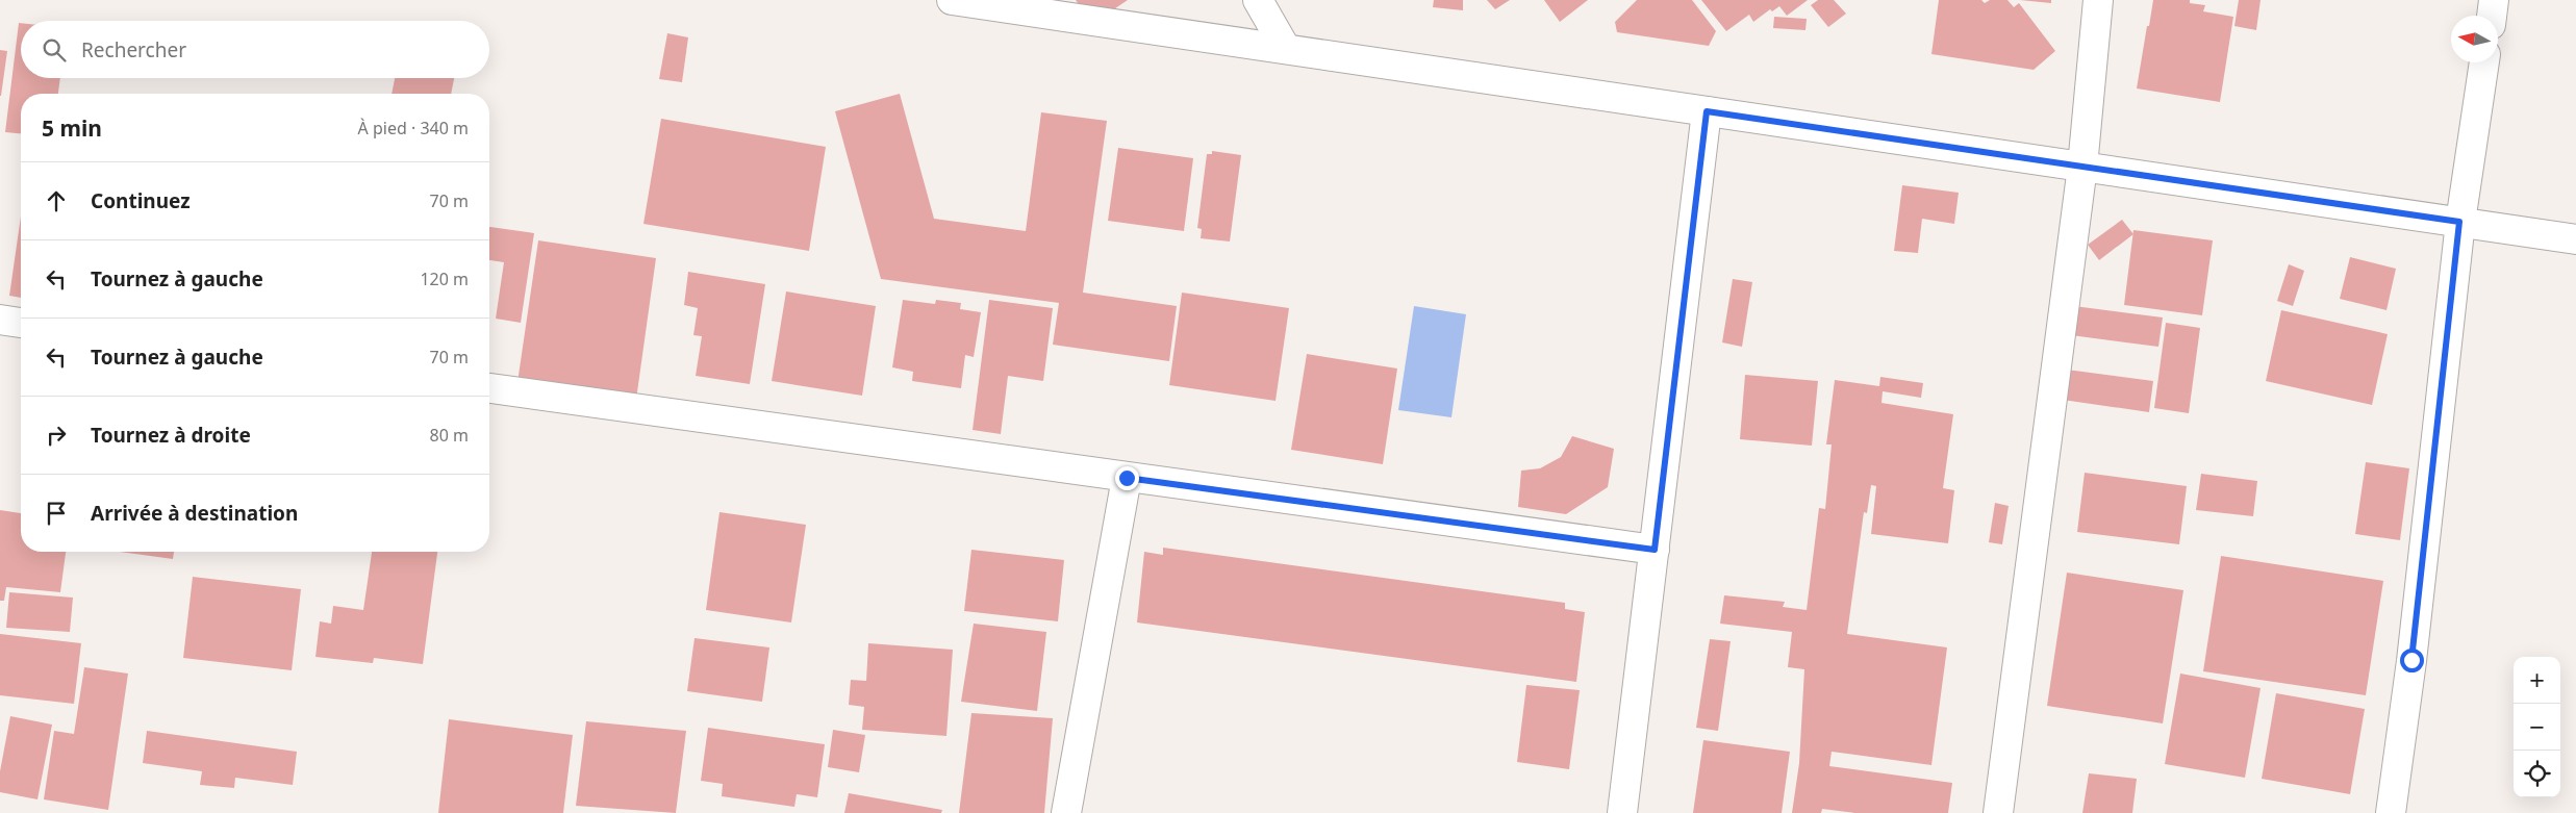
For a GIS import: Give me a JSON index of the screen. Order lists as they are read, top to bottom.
{
  "north": "left",
  "page": {
    "search": "Rechercher",
    "heading": ["5 min", "À pied · 340 m"],
    "list": [
      ["Continuez", "70 m"],
      ["Tournez à gauche", "120 m"],
      ["Tournez à gauche", "70 m"],
      ["Tournez à droite", "80 m"],
      "Arrivée à destination"
    ],
    "map_buttons": ["+", "−"]
  }
}
